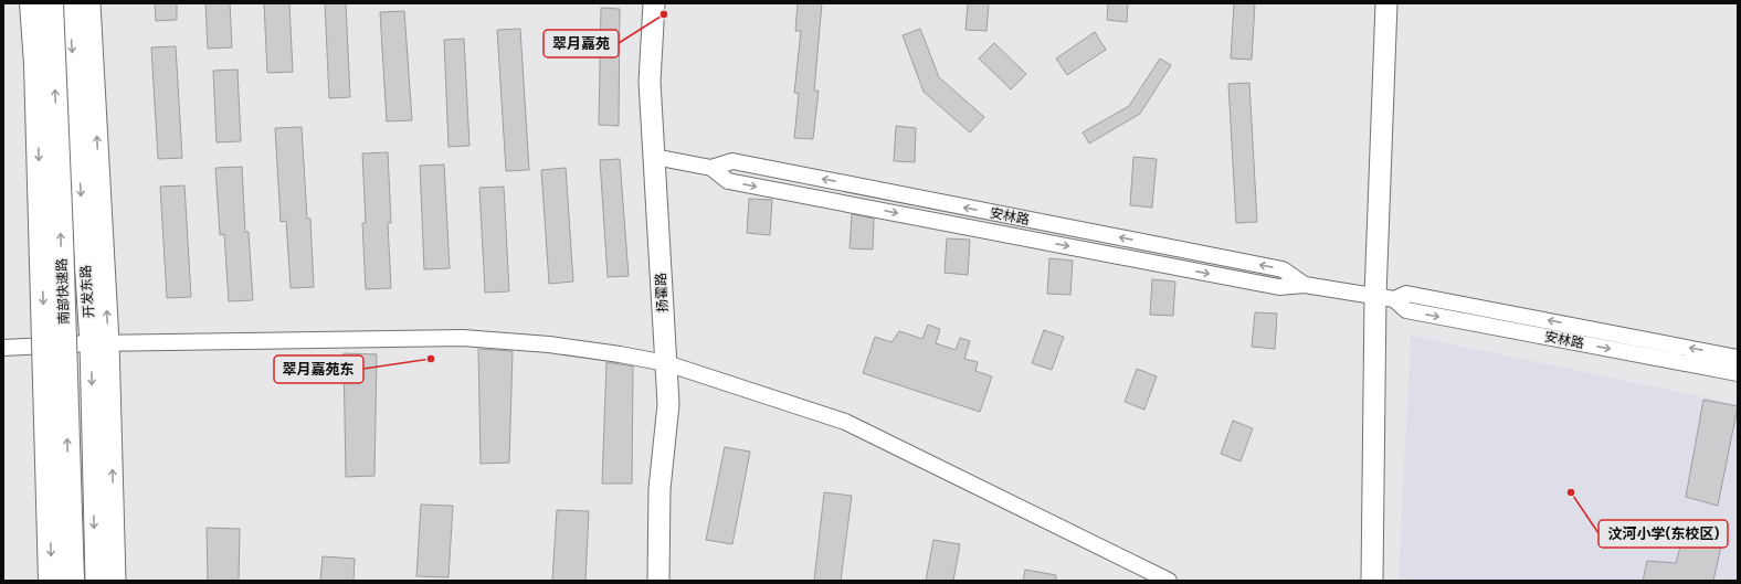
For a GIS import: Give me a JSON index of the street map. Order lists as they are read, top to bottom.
{
  "streets": {
    "highway": ["南部快速路"],
    "street": ["安林路", "开发东路", "扬霍路"]
  },
  "crossings": [
    ["安林路", "扬霍路"]
  ],
  "places": ["翠月嘉苑", "翠月嘉苑东", "汶河小学(东校区)"]
}
